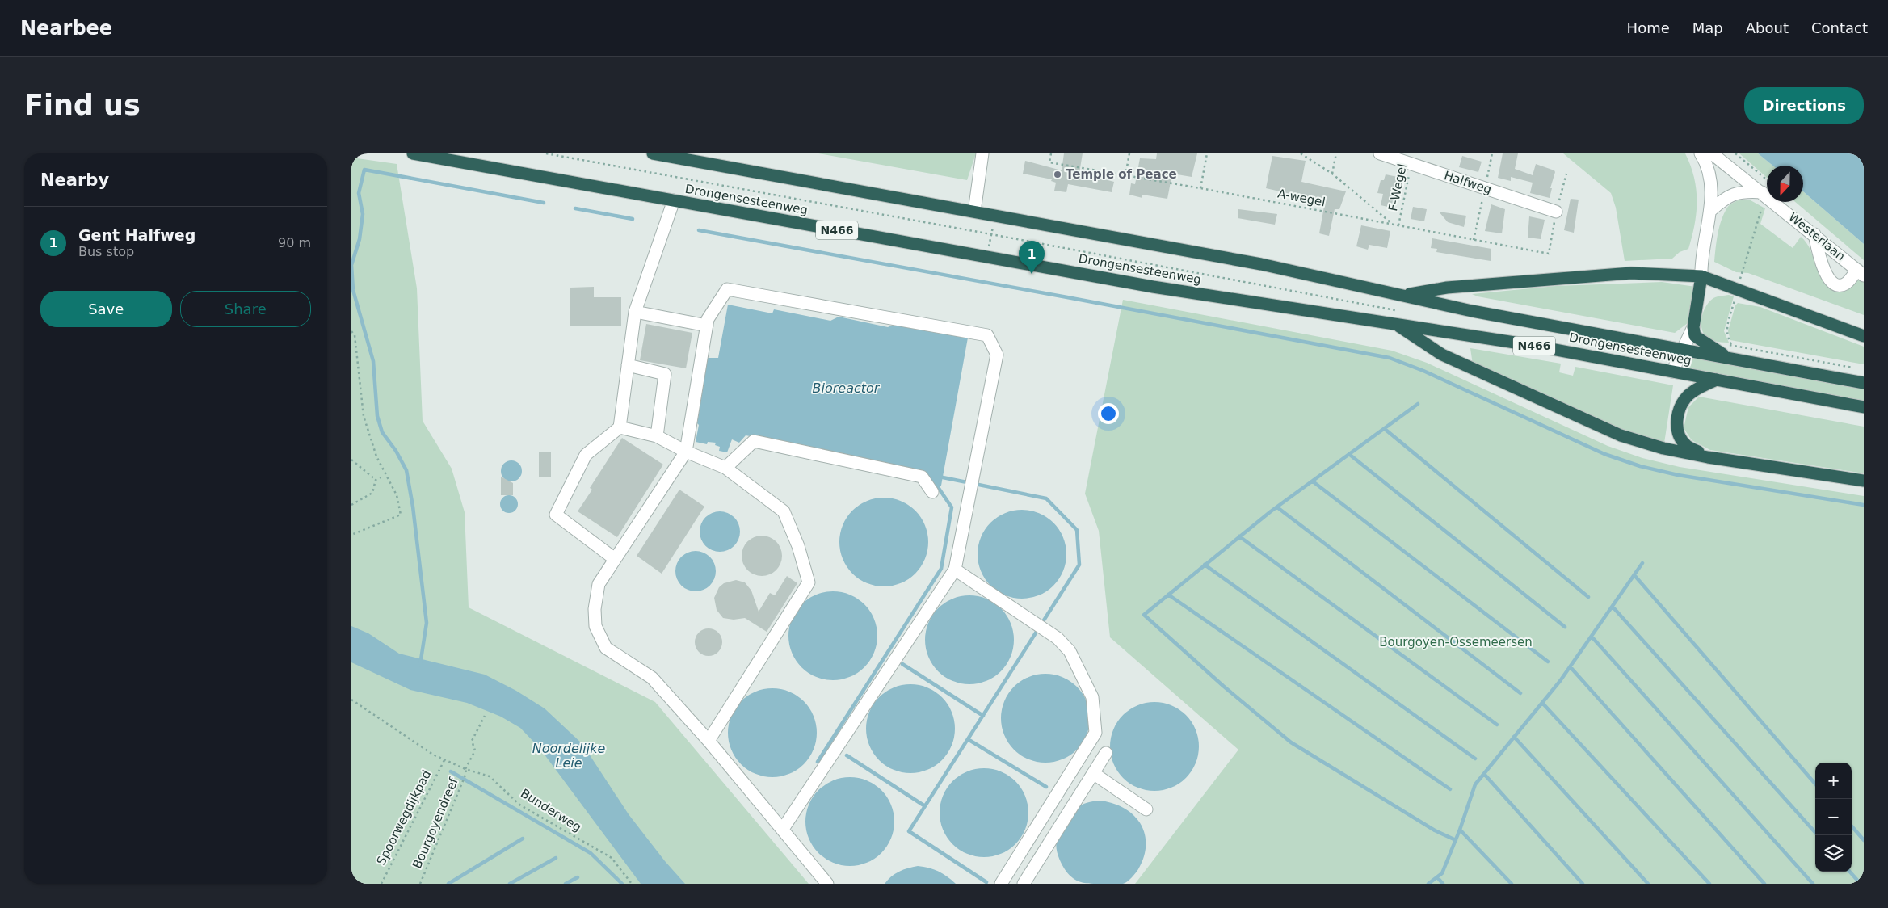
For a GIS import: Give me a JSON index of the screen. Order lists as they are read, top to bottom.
{
  "streets": {
    "highway": ["Drongensesteenweg", "N466"],
    "street": ["Halfweg", "Westerlaan"],
    "path": [
      "F-Wegel",
      "A-wegel",
      "Bunderweg",
      "Spoorwegdijkpad",
      "Bourgoyendreef"
    ]
  },
  "crossings": [
    ["Halfweg", "F-Wegel"],
    ["F-Wegel", "A-wegel"],
    ["Bunderweg", "Spoorwegdijkpad"],
    ["Bunderweg", "Bourgoyendreef"]
  ],
  "water": ["Bioreactor", "Noordelijke Leie"],
  "parks": ["Bourgoyen-Ossemeersen"],
  "places": ["Temple of Peace"],
  "north": "bottom",
  "page": {
    "header": "Nearbee",
    "nav": [
      "Home",
      "Map",
      "About",
      "Contact"
    ],
    "buttons": [
      "Directions",
      ["Save", "Share"]
    ],
    "title": "Find us",
    "heading": "Nearby",
    "list": [
      {
        "mark": "1",
        "name": "Gent Halfweg",
        "note": "Bus stop",
        "value": "90 m"
      }
    ],
    "pins": "1",
    "map_buttons": ["+", "−"]
  }
}
